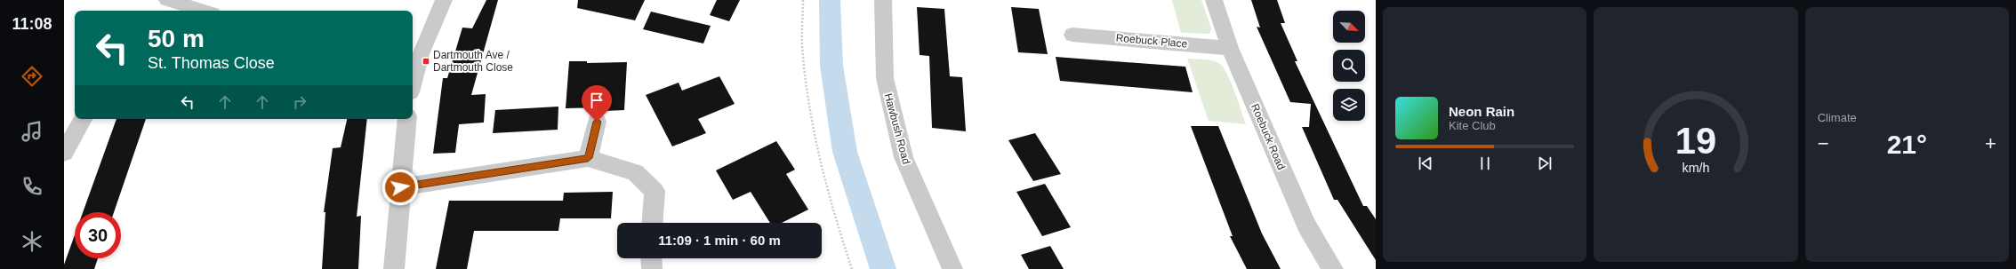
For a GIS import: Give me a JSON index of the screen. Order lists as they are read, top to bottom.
{
  "streets": {
    "street": ["Roebuck Place", "Hawbush Road", "Roebuck Road"]
  },
  "crossings": [
    ["Roebuck Place", "Roebuck Road"]
  ],
  "places": {
    "transit": ["Dartmouth Ave / Dartmouth Close"]
  },
  "north": "bottom right",
  "page": {
    "tabs": "11:08",
    "tile": "Climate",
    "turn": ["50 m", "St. Thomas Close"],
    "song": ["Neon Rain", "Kite Club"],
    "heat": ["−", "21°", "+"],
    "limit": "30",
    "trip": "11:09 · 1 min · 60 m",
    "gauge": ["19", "km/h"]
  }
}
